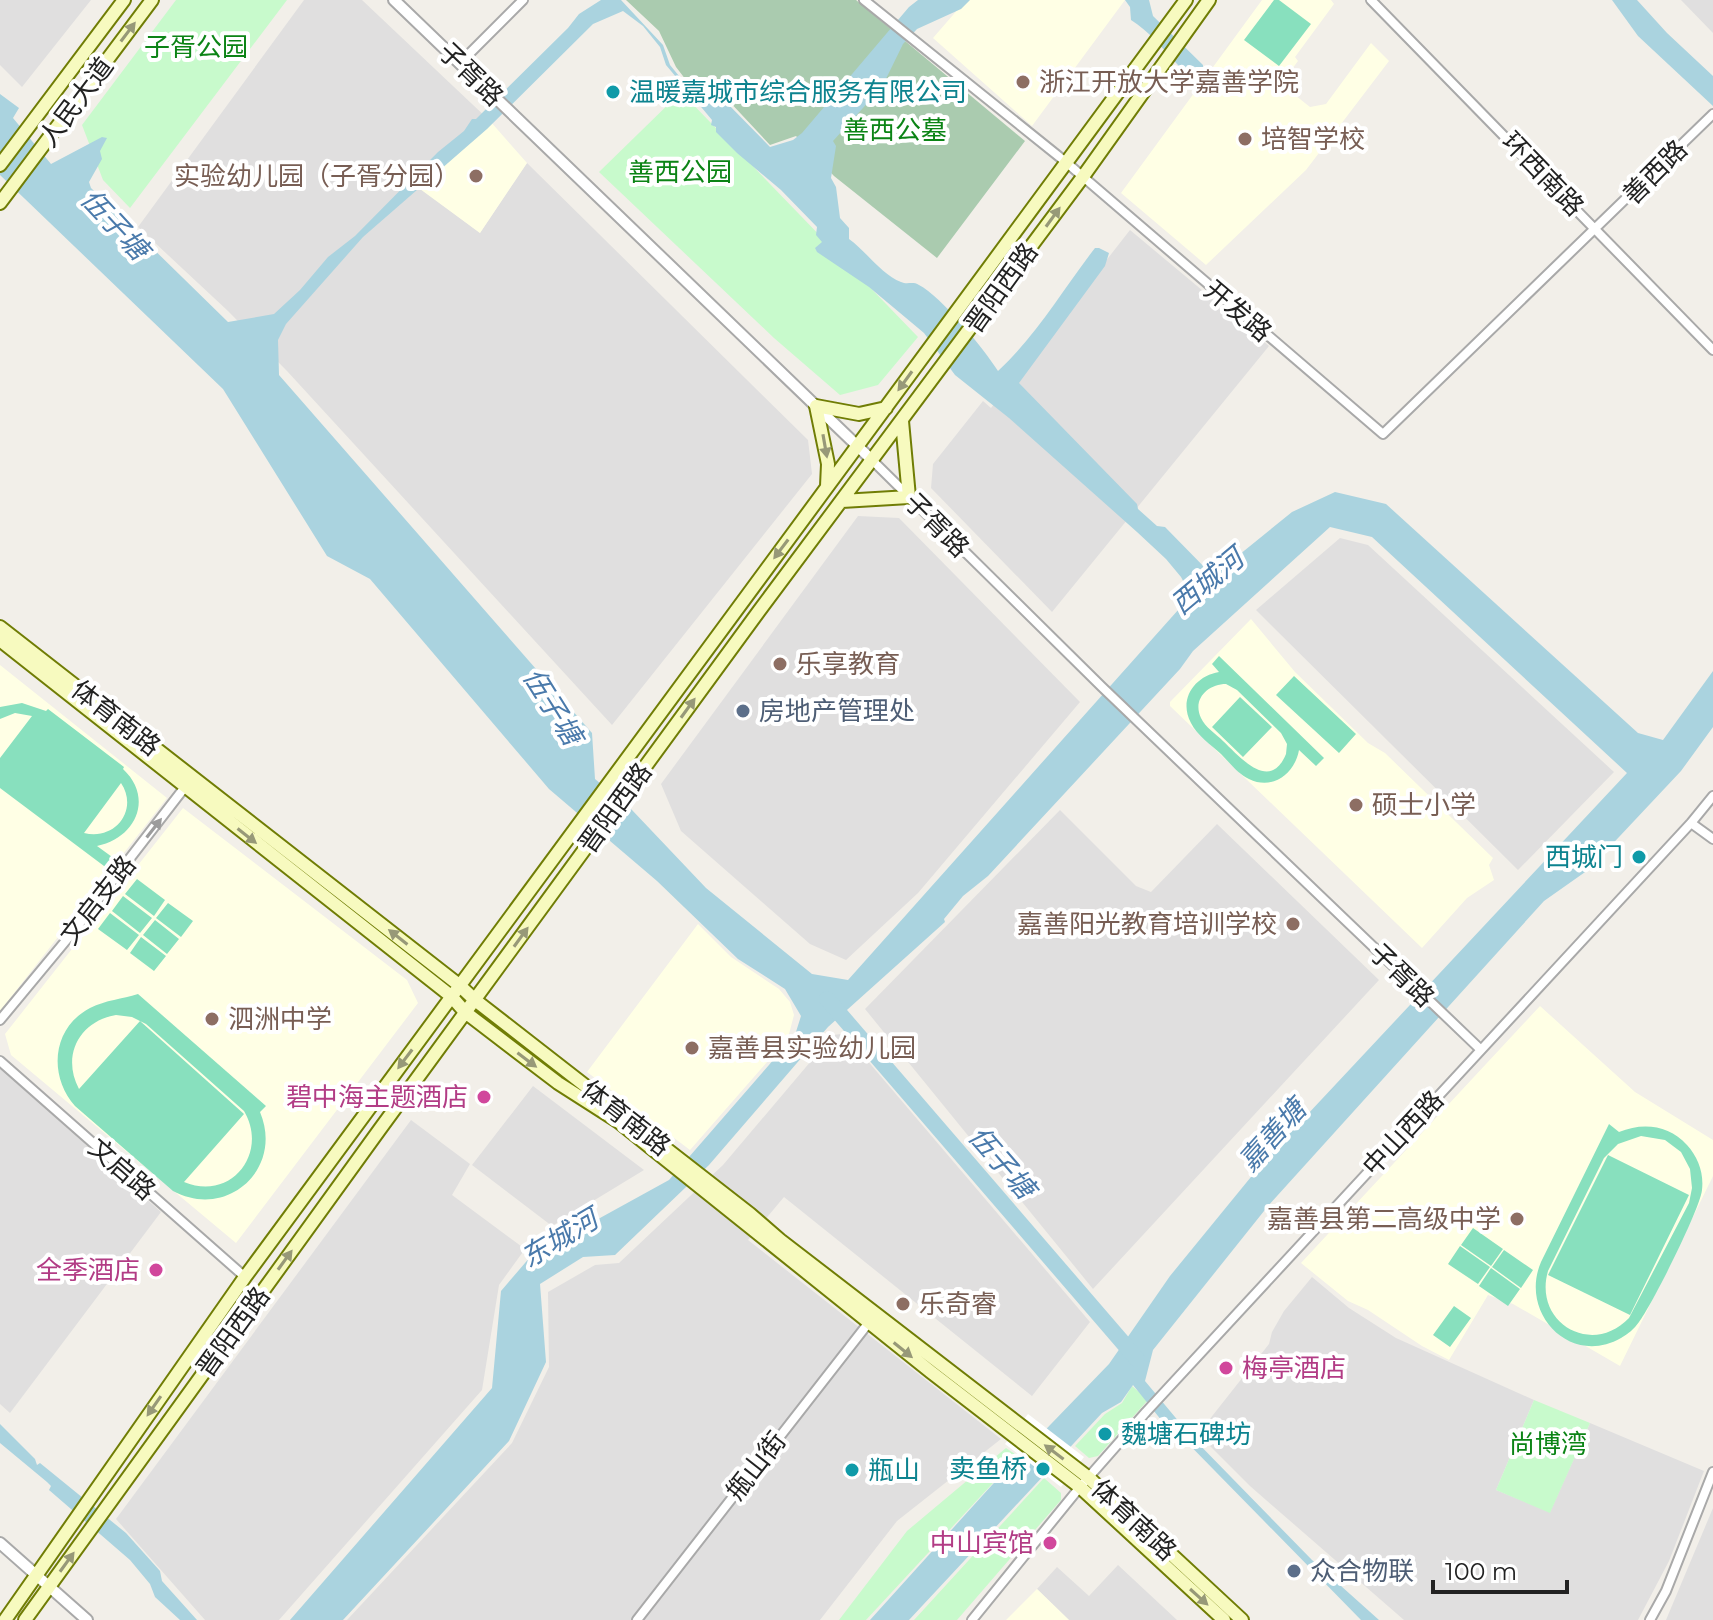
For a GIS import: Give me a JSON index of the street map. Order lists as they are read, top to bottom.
{
  "streets": {
    "main road": ["人民大道", "晋阳西路", "体育南路"],
    "street": [
      "子胥路",
      "善西路",
      "环西南路",
      "开发路",
      "文启支路",
      "中山西路",
      "文启路",
      "甁山街"
    ]
  },
  "crossings": [
    ["子胥路", "晋阳西路"],
    ["子胥路", "中山西路"],
    ["善西路", "环西南路"],
    ["善西路", "开发路"],
    ["环西南路", "开发路"],
    ["晋阳西路", "开发路"],
    ["晋阳西路", "体育南路"],
    ["晋阳西路", "文启路"],
    ["体育南路", "文启支路"],
    ["体育南路", "中山西路"],
    ["体育南路", "甁山街"]
  ],
  "one_way": ["文启支路"],
  "water": [
    "伍子塘",
    "西城河",
    "嘉善塘",
    "东城河"
  ],
  "parks": [
    "子胥公园",
    "善西公墓",
    "善西公园",
    "尚博湾"
  ],
  "places": [
    "浙江开放大学嘉善学院",
    "温暖嘉城市综合服务有限公司",
    "培智学校",
    "实验幼儿园（子胥分园）",
    "乐享教育",
    "房地产管理处",
    "硕士小学",
    "西城门",
    "嘉善阳光教育培训学校",
    "泗洲中学",
    "嘉善县实验幼儿园",
    "碧中海主题酒店",
    "嘉善县第二高级中学",
    "全季酒店",
    "乐奇睿",
    "梅亭酒店",
    "魏塘石碑坊",
    "卖鱼桥",
    "瓶山",
    "中山宾馆",
    "众合物联"
  ],
  "scale_bar": "100 m"
}
